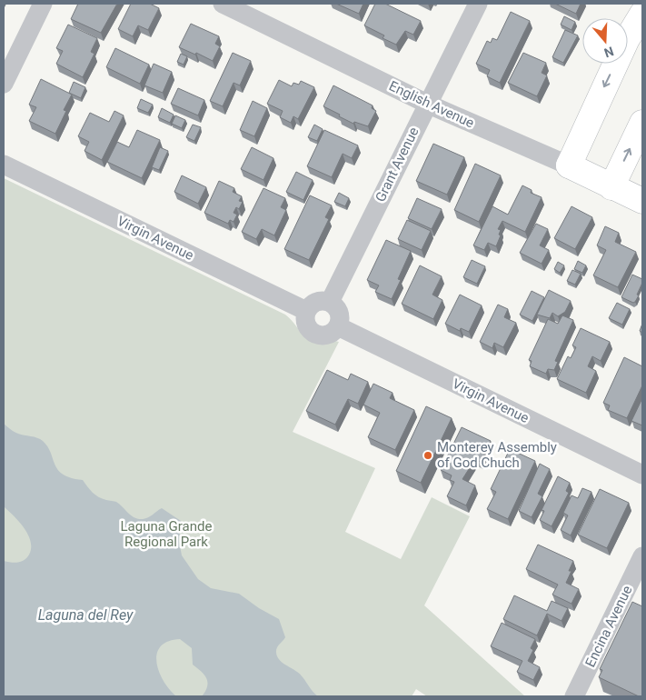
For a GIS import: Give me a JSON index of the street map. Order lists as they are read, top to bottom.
{
  "streets": {
    "main road": ["English Avenue"],
    "street": ["Grant Avenue", "Virgin Avenue", "Encina Avenue"]
  },
  "crossings": [
    ["English Avenue", "Grant Avenue"],
    ["Grant Avenue", "Virgin Avenue"]
  ],
  "water": ["Laguna del Rey"],
  "parks": ["Laguna Grande Regional Park"],
  "places": ["Monterey Assembly of God Chuch"],
  "north": "bottom"
}
